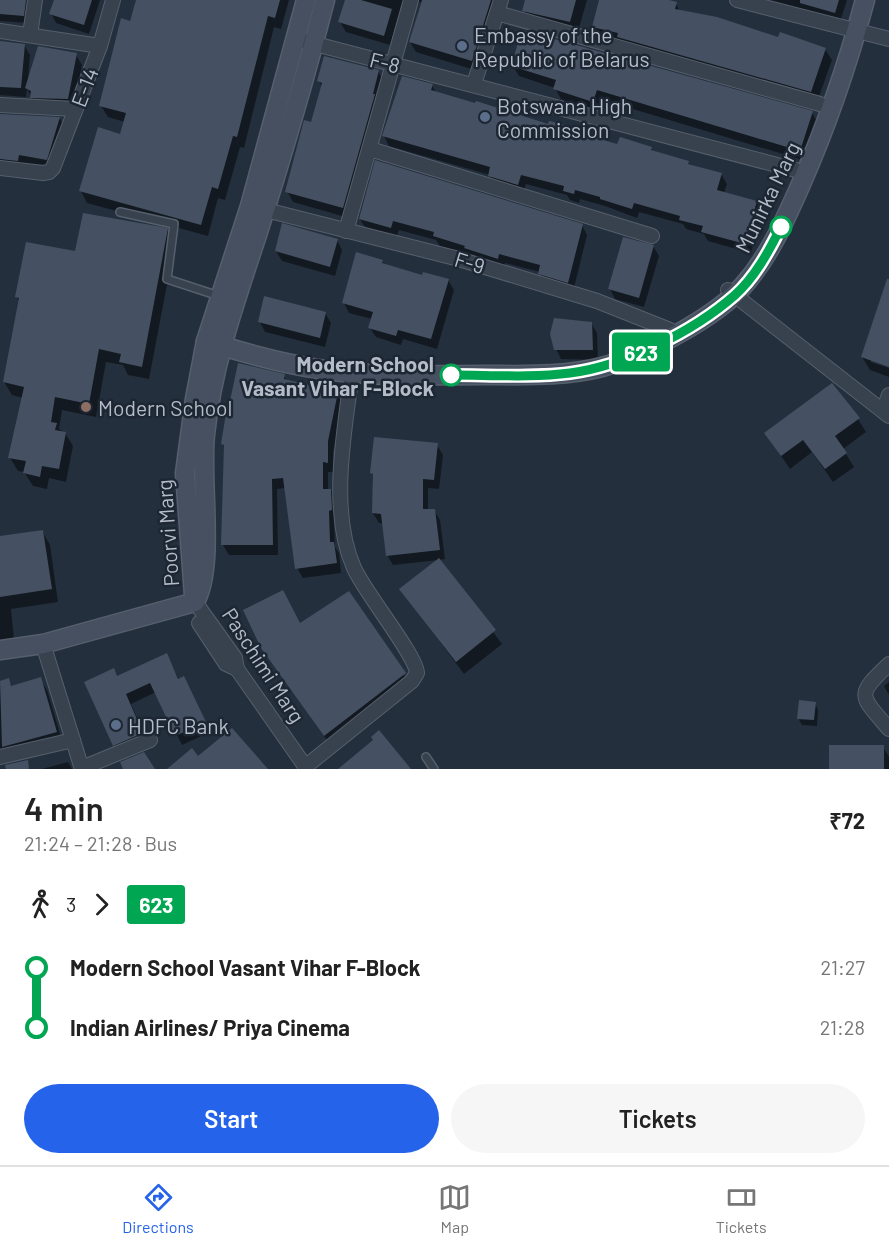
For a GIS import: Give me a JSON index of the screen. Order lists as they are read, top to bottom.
{
  "streets": {
    "street": [
      "F-8",
      "E-14",
      "Munirka Marg",
      "F-9",
      "Poorvi Marg",
      "Paschimi Marg"
    ]
  },
  "crossings": [
    ["F-8", "Munirka Marg"],
    ["F-8", "Poorvi Marg"],
    ["Munirka Marg", "F-9"],
    ["Munirka Marg", "Poorvi Marg"],
    ["F-9", "Poorvi Marg"],
    ["Poorvi Marg", "Paschimi Marg"]
  ],
  "places": [
    "Embassy of the Republic of Belarus",
    "Botswana High Commission",
    "Modern School Vasant Vihar F-Block",
    "Modern School",
    "HDFC Bank"
  ],
  "lines": ["bus line 623"],
  "page": {
    "on_map": "623",
    "heading": ["4 min", "21:24 – 21:28 · Bus", "₹72"],
    "legs": ["3", "623"],
    "list": [
      {
        "name": "Modern School Vasant Vihar F-Block",
        "value": "21:27"
      },
      {
        "name": "Indian Airlines/ Priya Cinema",
        "value": "21:28"
      }
    ],
    "buttons": ["Start", "Tickets"],
    "tabs": ["Directions", "Map", "Tickets"]
  }
}
